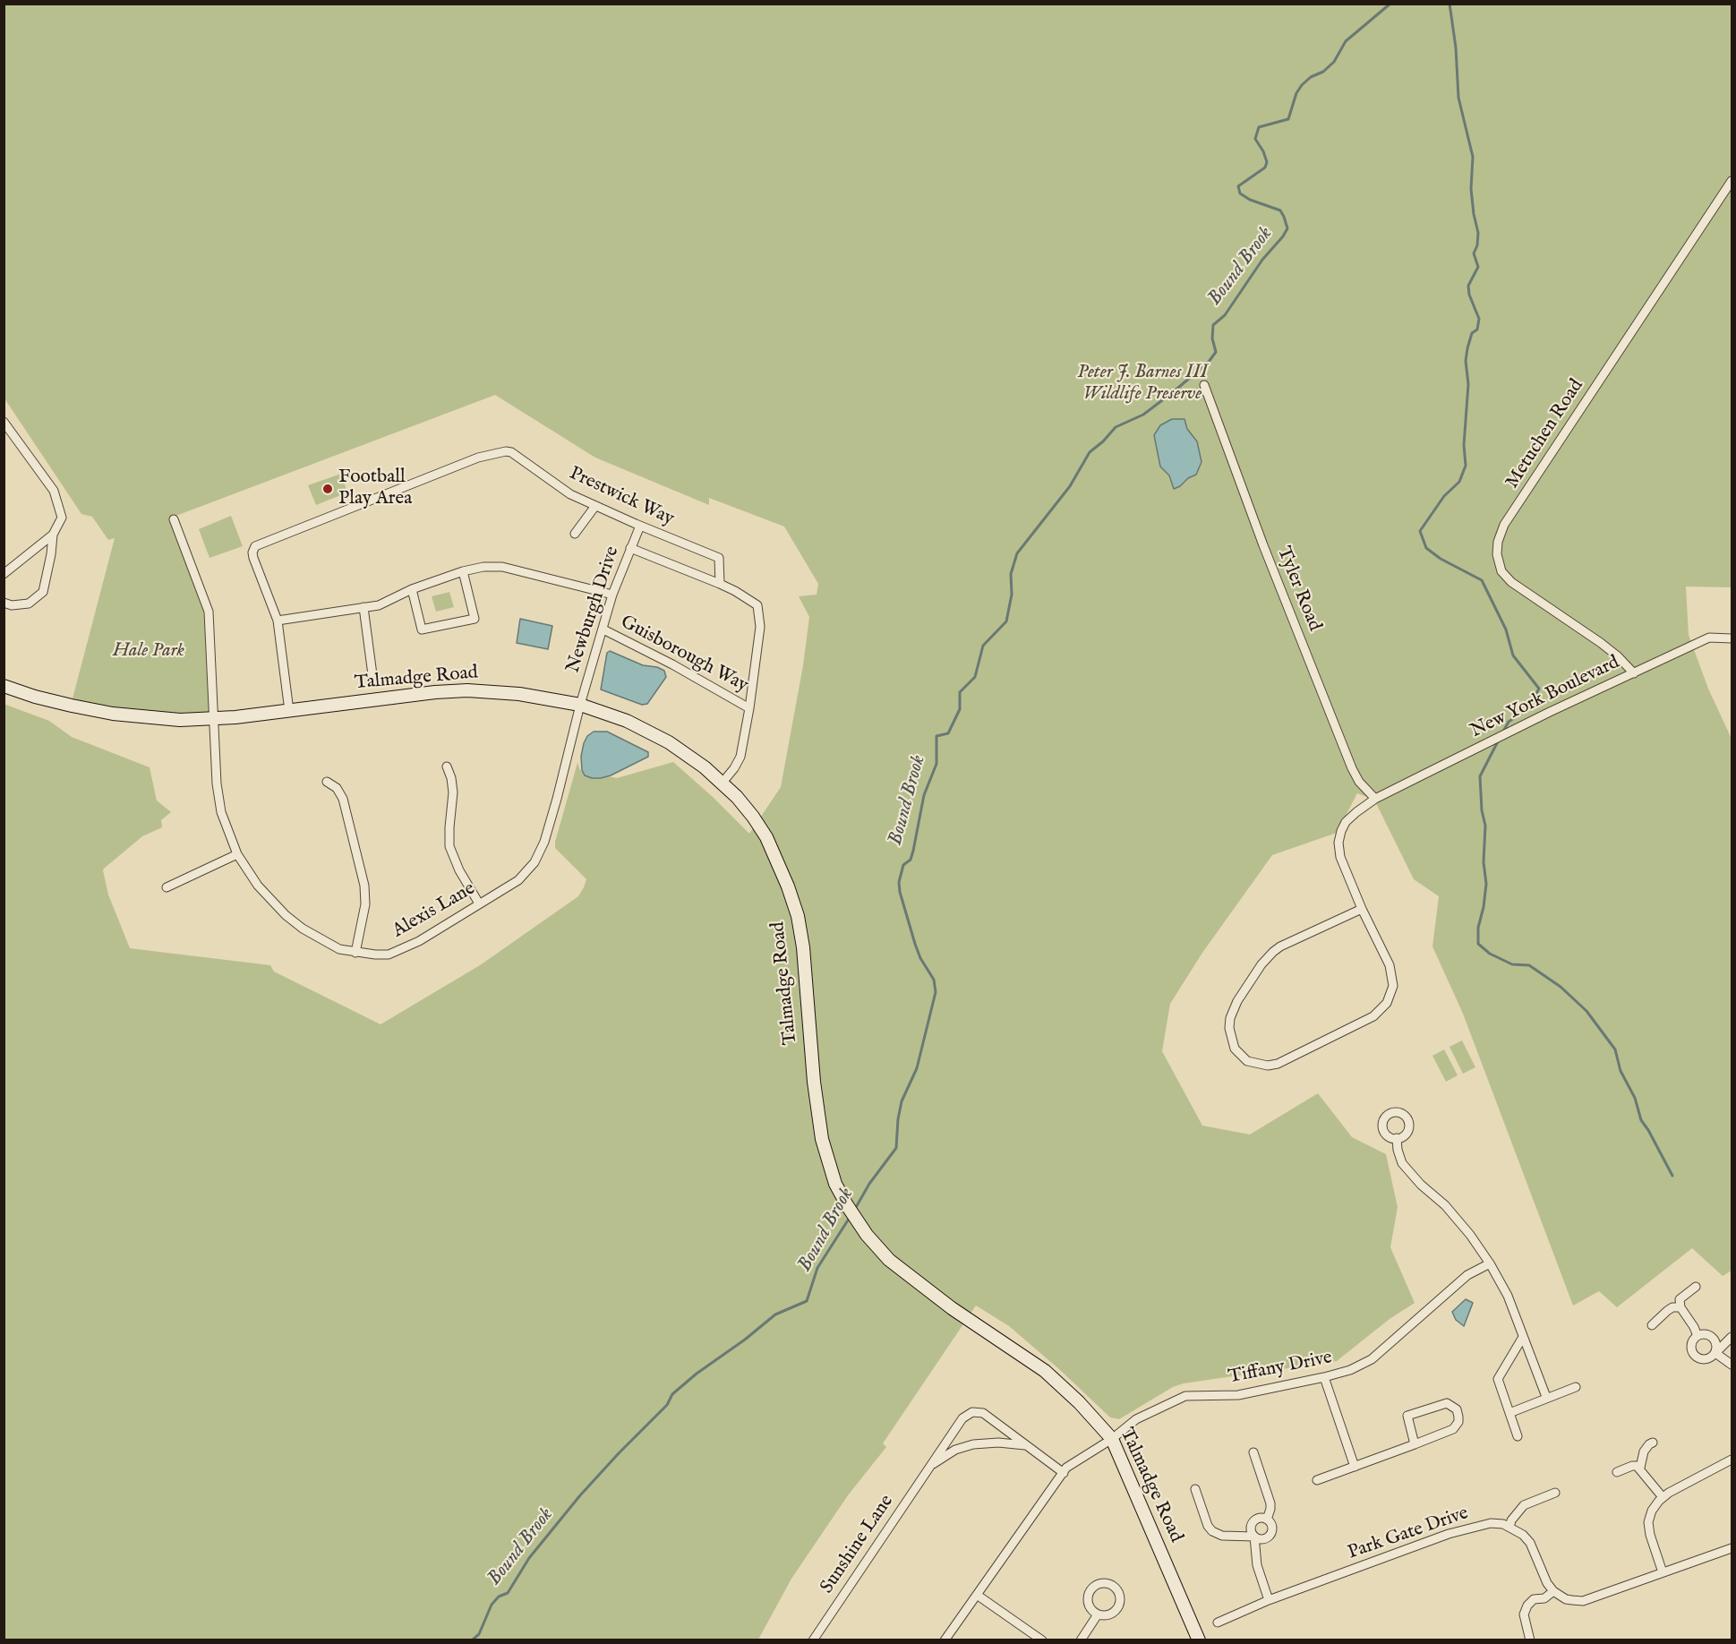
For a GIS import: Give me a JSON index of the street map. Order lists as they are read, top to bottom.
{
  "streets": {
    "street": [
      "Metuchen Road",
      "Prestwick Way",
      "Tyler Road",
      "Newburgh Drive",
      "Guisborough Way",
      "Talmadge Road",
      "New York Boulevard",
      "Alexis Lane",
      "Tiffany Drive",
      "Park Gate Drive",
      "Sunshine Lane"
    ]
  },
  "crossings": [
    ["Metuchen Road", "New York Boulevard"],
    ["Prestwick Way", "Newburgh Drive"],
    ["Prestwick Way", "Talmadge Road"],
    ["Tyler Road", "New York Boulevard"],
    ["Newburgh Drive", "Guisborough Way"],
    ["Newburgh Drive", "Talmadge Road"],
    ["Newburgh Drive", "Alexis Lane"],
    ["Talmadge Road", "Alexis Lane"],
    ["Talmadge Road", "Tiffany Drive"],
    ["Tiffany Drive", "Sunshine Lane"]
  ],
  "water": ["Bound Brook"],
  "parks": ["Peter J. Barnes III Wildlife Preserve", "Hale Park"],
  "places": ["Football Play Area"]
}
